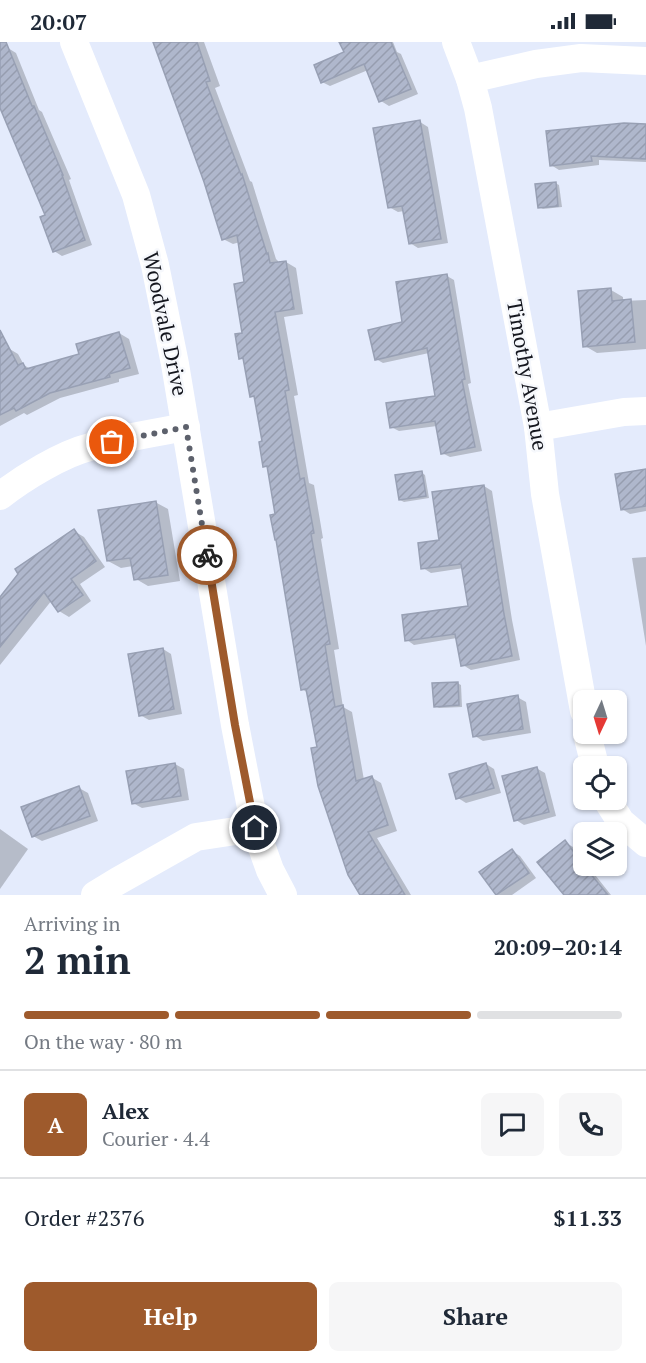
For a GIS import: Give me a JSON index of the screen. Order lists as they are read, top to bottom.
{
  "streets": {
    "street": ["Woodvale Drive", "Timothy Avenue"]
  },
  "north": "bottom",
  "page": {
    "status": "20:07",
    "heading": ["2 min", "Arriving in", "20:09–20:14"],
    "panel": [
      "Alex",
      "Courier · 4.4",
      "Order #2376",
      "$11.33"
    ],
    "bar": "On the way · 80 m",
    "round": "A",
    "buttons": ["Help", "Share"]
  }
}
